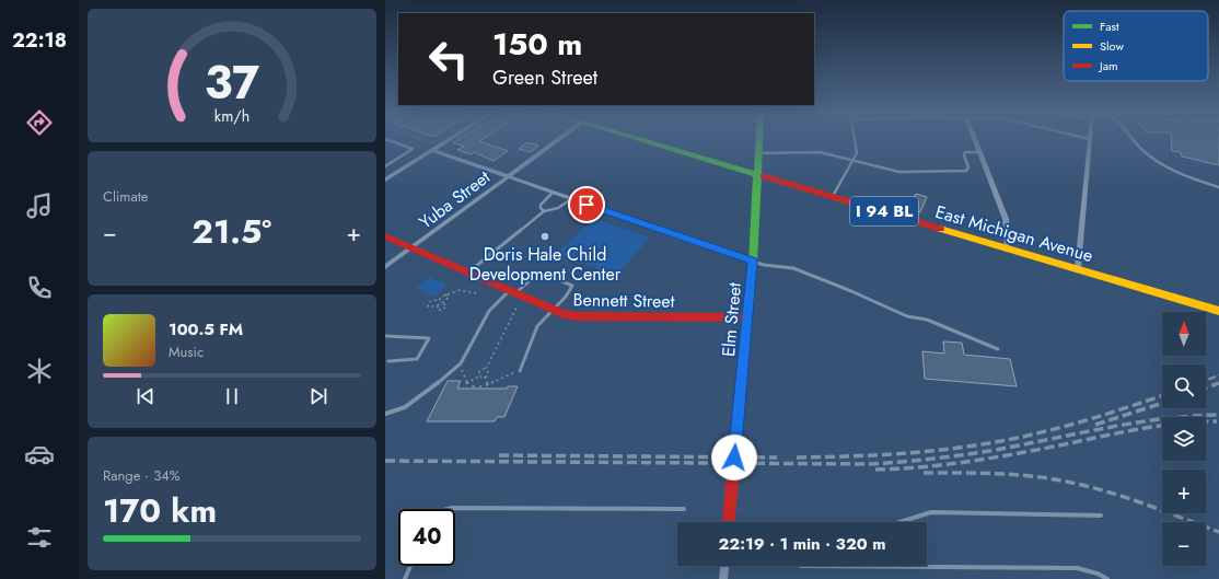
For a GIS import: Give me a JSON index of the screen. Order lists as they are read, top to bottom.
{
  "streets": {
    "main road": [
      "I 94 BL",
      "East Michigan Avenue",
      "Bennett Street",
      "Elm Street"
    ],
    "street": ["Yuba Street"]
  },
  "crossings": [
    ["Yuba Street", "Bennett Street"],
    ["East Michigan Avenue", "Elm Street"],
    ["Bennett Street", "Elm Street"]
  ],
  "places": ["Doris Hale Child Development Center"],
  "legend": ["Fast", "Slow", "Jam"],
  "north": "top",
  "page": {
    "tabs": "22:18",
    "turn": ["150 m", "Green Street"],
    "tile": [
      "Climate",
      ["Range · 34%", "170 km"]
    ],
    "heat": ["−", "21.5°", "+"],
    "map_buttons": ["+", "−"],
    "song": ["100.5 FM", "Music"],
    "limit": "40",
    "trip": "22:19 · 1 min · 320 m",
    "gauge": ["37", "km/h"]
  }
}
